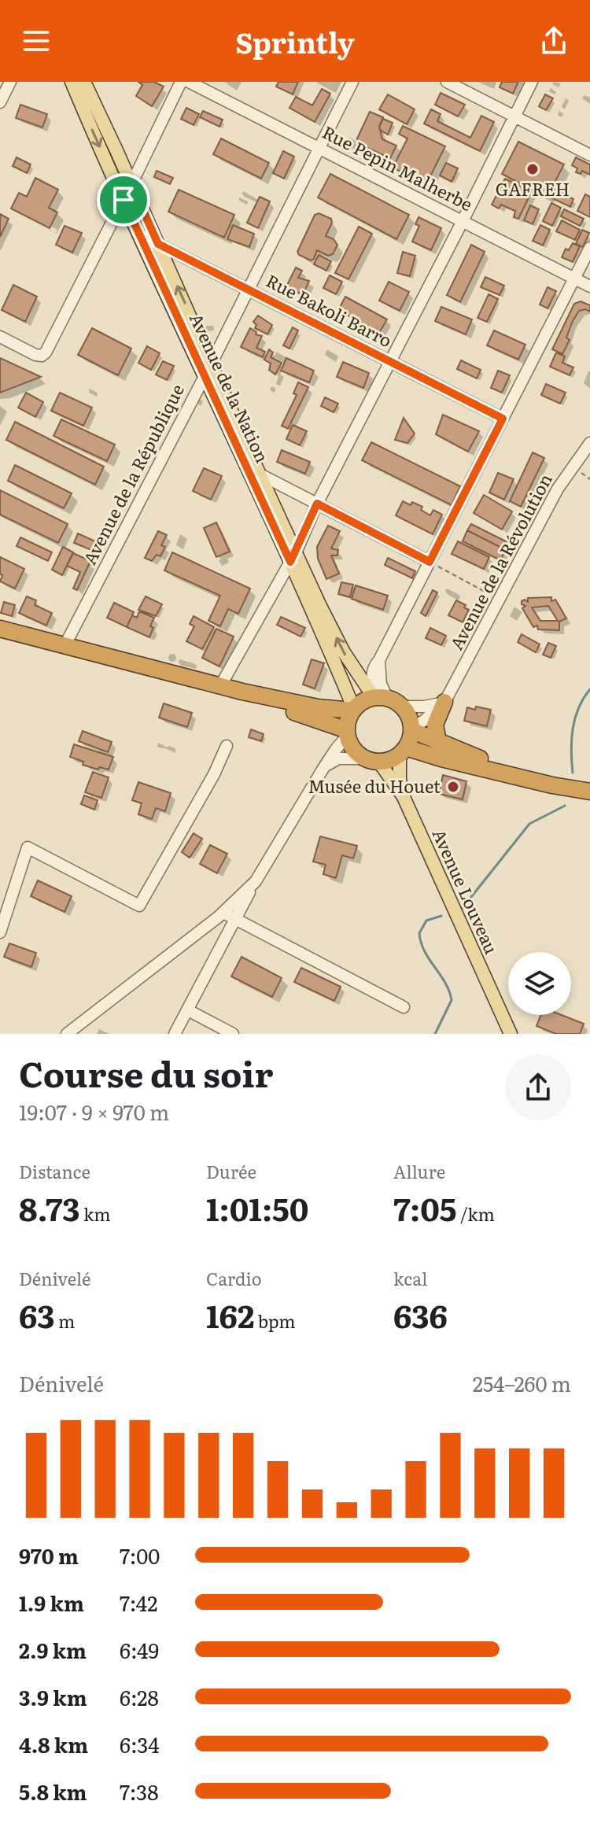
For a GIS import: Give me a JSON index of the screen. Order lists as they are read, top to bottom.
{
  "streets": {
    "main road": ["Avenue de la Nation", "Avenue Louveau"],
    "street": [
      "Rue Pepin Malherbe",
      "Rue Bakoli Barro",
      "Avenue de la République",
      "Avenue de la Révolution"
    ]
  },
  "crossings": [
    ["Rue Pepin Malherbe", "Avenue de la République"],
    ["Rue Bakoli Barro", "Avenue de la Nation"],
    ["Rue Bakoli Barro", "Avenue de la République"],
    ["Avenue de la Nation", "Avenue de la République"],
    ["Avenue de la Nation", "Avenue de la Révolution"],
    ["Avenue de la Nation", "Avenue Louveau"],
    ["Avenue de la Révolution", "Avenue Louveau"]
  ],
  "places": ["GAFREH", "Musée du Houet"],
  "page": {
    "header": "Sprintly",
    "heading": ["Course du soir", "19:07 · 9 × 970 m"],
    "stats": [
      ["Distance", "8.73 km"],
      ["Durée", "1:01:50"],
      ["Allure", "7:05 /km"],
      ["Dénivelé", "63 m"],
      ["Cardio", "162 bpm"],
      ["kcal", "636"]
    ],
    "chart": ["Dénivelé", "254–260 m"],
    "list": [
      {
        "name": "970 m",
        "note": "7:00"
      },
      {
        "name": "1.9 km",
        "note": "7:42"
      },
      {
        "name": "2.9 km",
        "note": "6:49"
      },
      {
        "name": "3.9 km",
        "note": "6:28"
      },
      {
        "name": "4.8 km",
        "note": "6:34"
      },
      {
        "name": "5.8 km",
        "note": "7:38"
      }
    ]
  }
}
